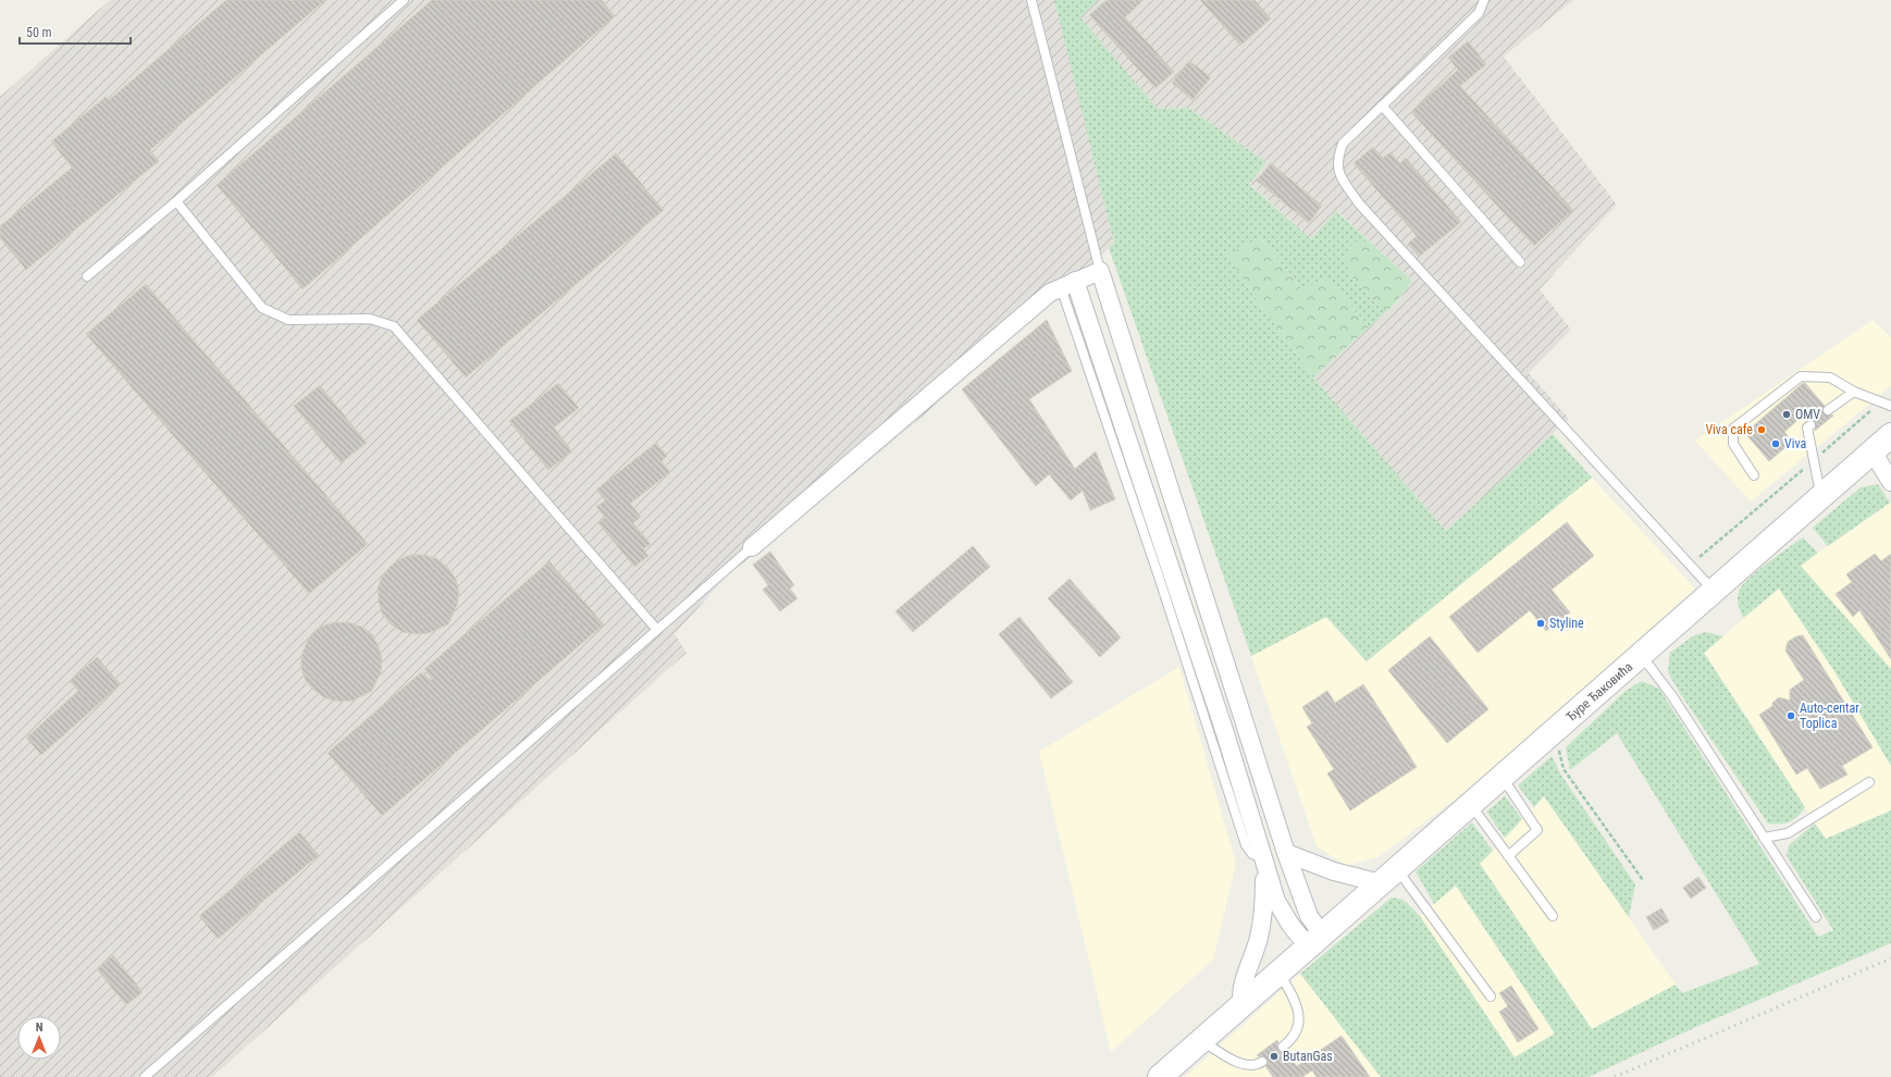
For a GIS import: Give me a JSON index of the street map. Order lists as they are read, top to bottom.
{
  "streets": {
    "street": ["Ђуре Ђаковића"]
  },
  "places": [
    "OMV",
    "Viva cafe",
    "Viva",
    "Styline",
    "Auto-centar Toplica",
    "ButanGas"
  ],
  "scale_bar": "50 m",
  "north": "top"
}
